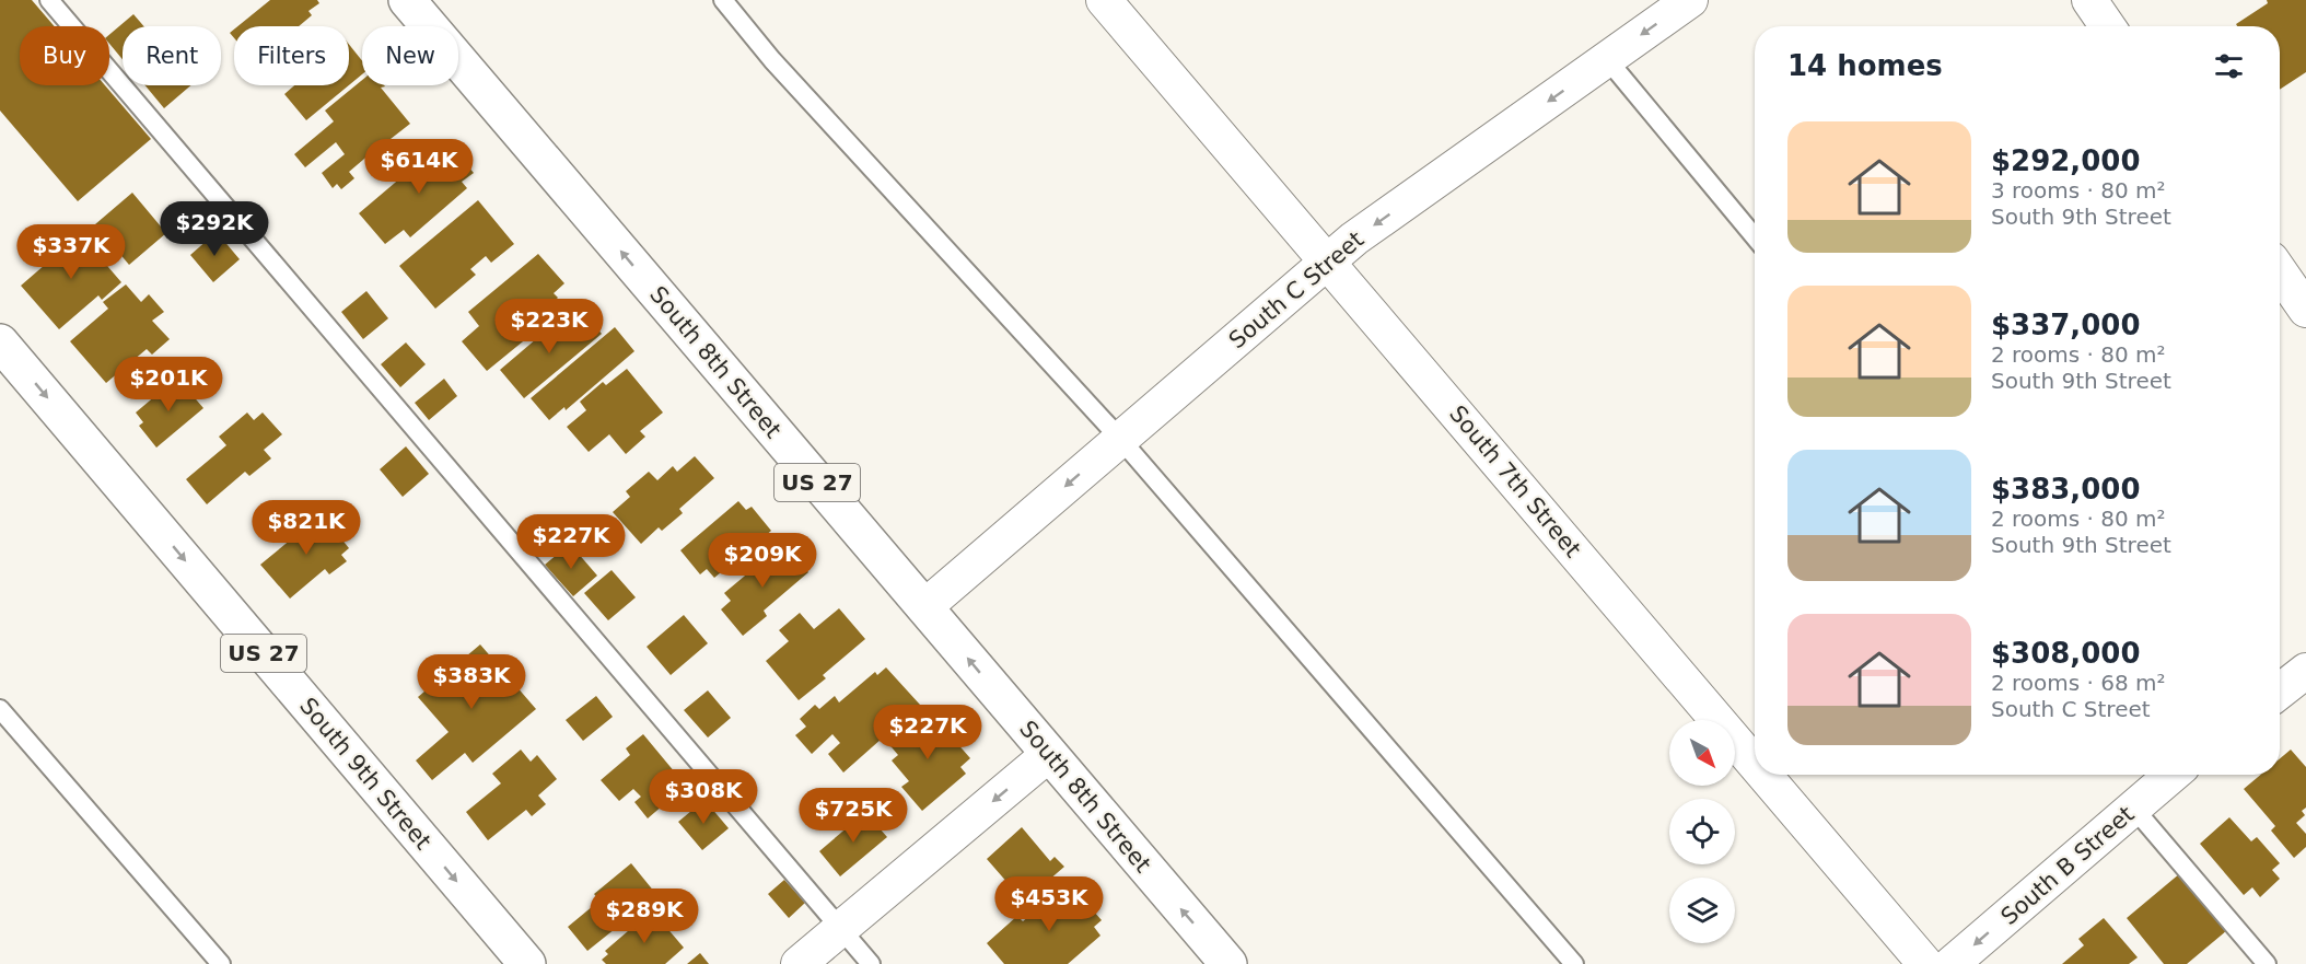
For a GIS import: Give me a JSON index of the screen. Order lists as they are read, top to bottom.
{
  "streets": {
    "highway": ["South 8th Street", "US 27", "South 9th Street"],
    "street": ["South C Street", "South 7th Street", "South B Street"]
  },
  "crossings": [
    ["South C Street", "South 8th Street"],
    ["South C Street", "South 7th Street"]
  ],
  "one_way": [
    "South C Street",
    "South 8th Street",
    "South 9th Street",
    "South B Street"
  ],
  "north": "bottom right",
  "page": {
    "chip": [
      "Buy",
      "Rent",
      "Filters",
      "New"
    ],
    "heading": "14 homes",
    "list": [
      {
        "name": "$292,000",
        "note": "3 rooms · 80 m² · South 9th Street"
      },
      {
        "name": "$337,000",
        "note": "2 rooms · 80 m² · South 9th Street"
      },
      {
        "name": "$383,000",
        "note": "2 rooms · 80 m² · South 9th Street"
      },
      {
        "name": "$308,000",
        "note": "2 rooms · 68 m² · South C Street"
      }
    ],
    "price": [
      "$614K",
      "$292K",
      "$337K",
      "$223K",
      "$201K",
      "$821K",
      "$227K",
      "$209K",
      "$383K",
      "$227K",
      "$308K",
      "$725K",
      "$453K",
      "$289K"
    ]
  }
}
